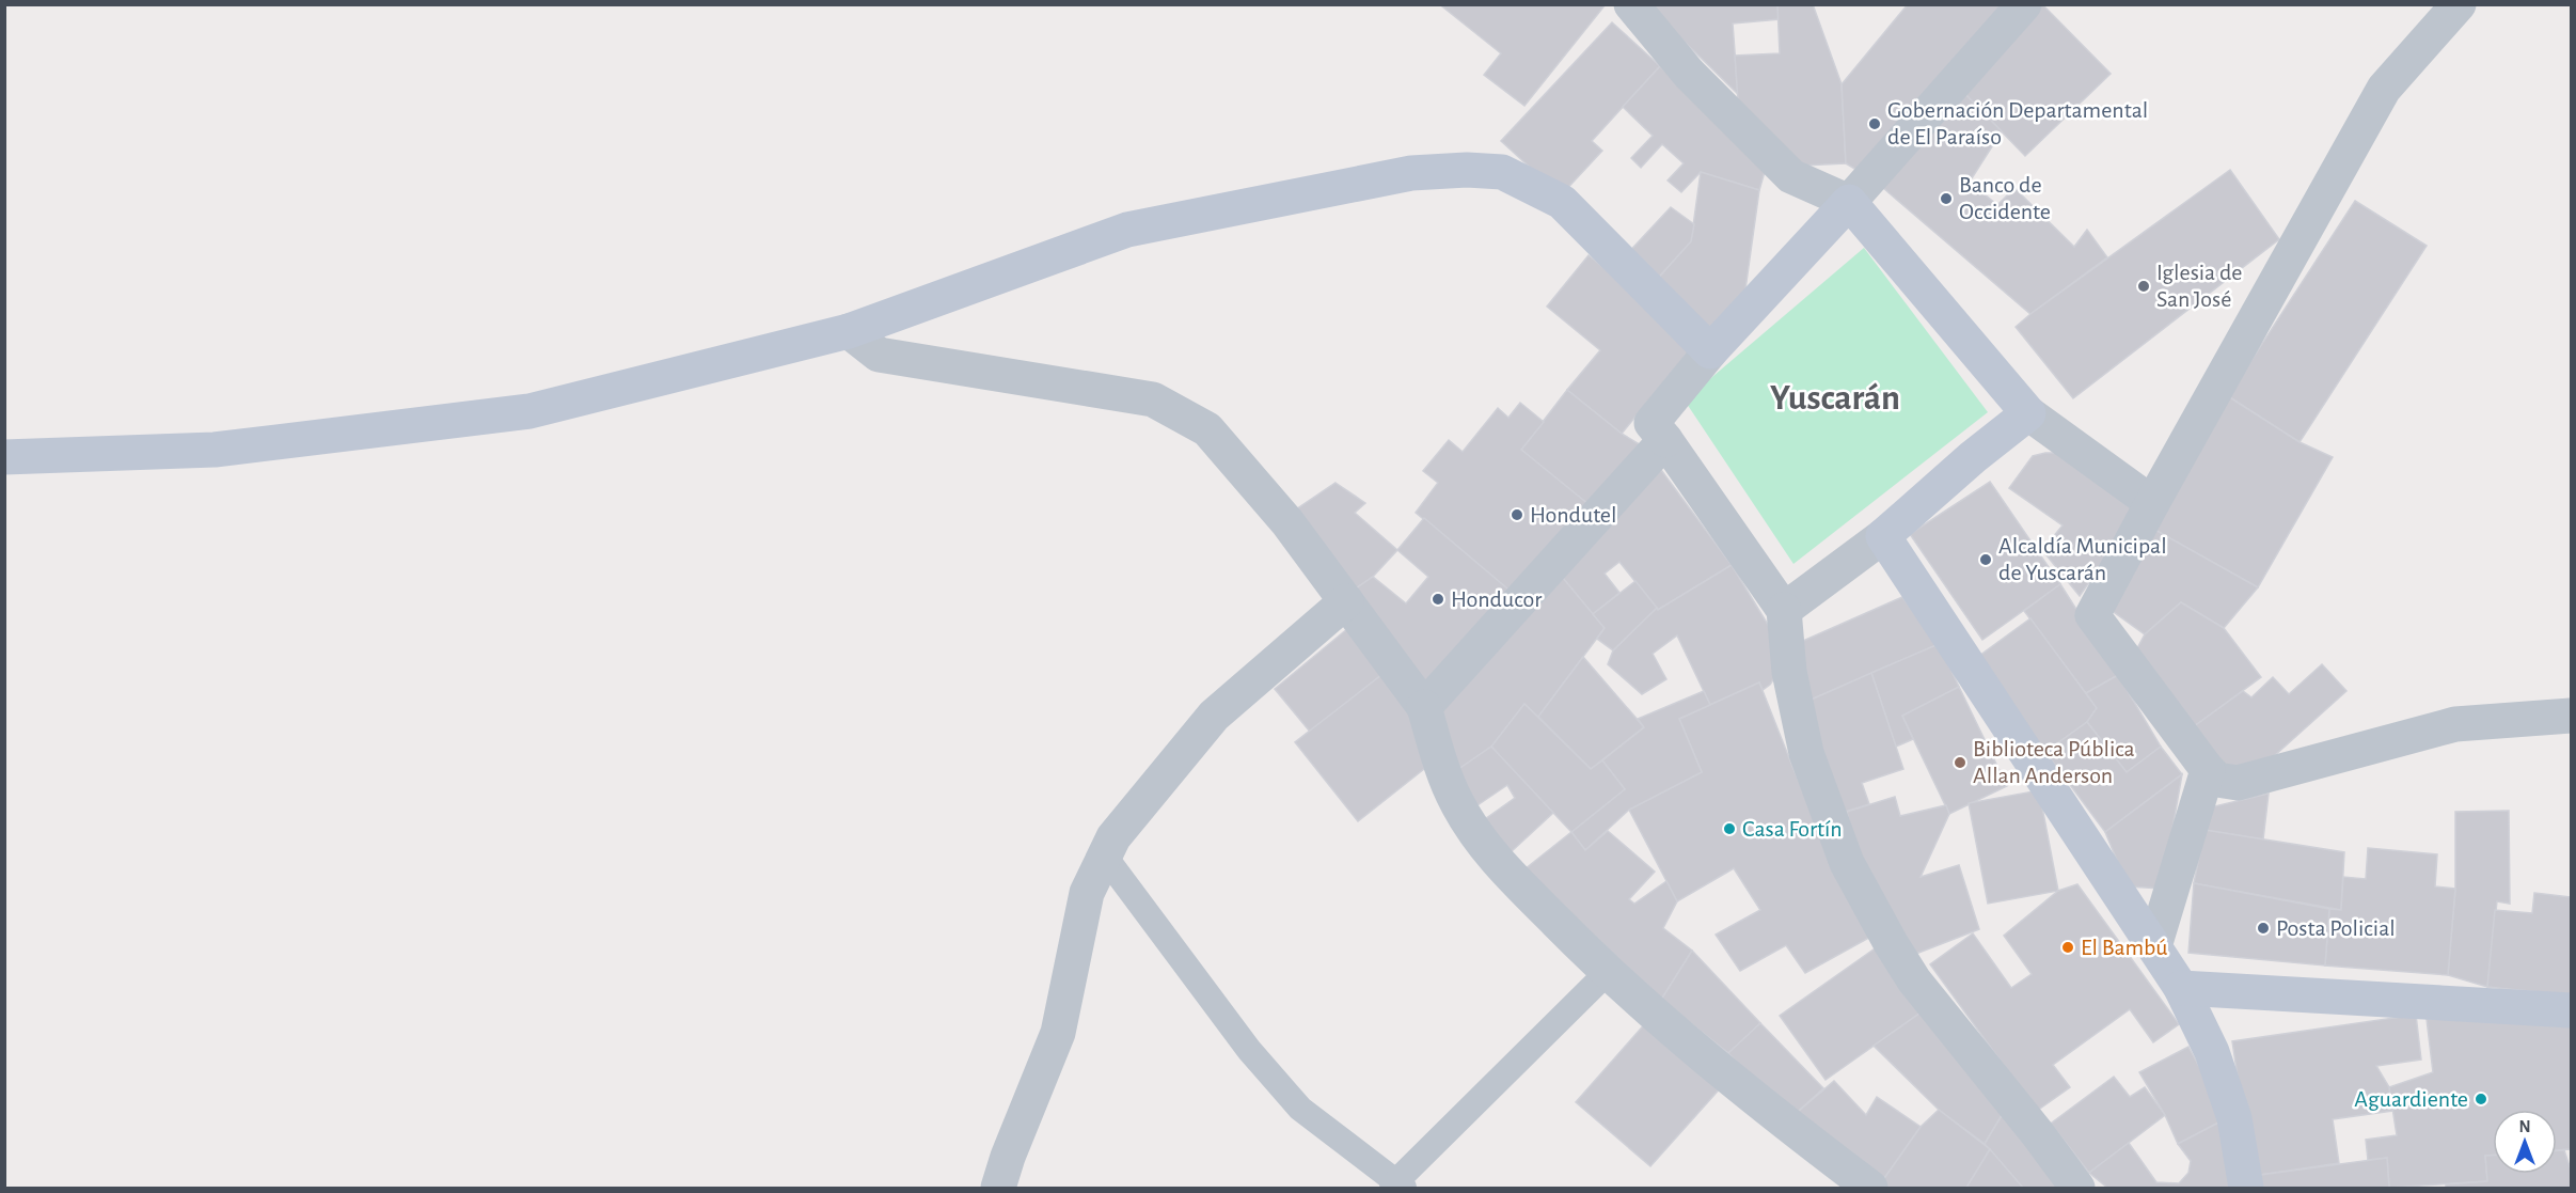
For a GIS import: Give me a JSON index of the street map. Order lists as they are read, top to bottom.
{
  "districts": ["Yuscarán"],
  "places": [
    "Gobernación Departamental de El Paraíso",
    "Banco de Occidente",
    "Iglesia de San José",
    "Hondutel",
    "Alcaldía Municipal de Yuscarán",
    "Honducor",
    "Biblioteca Pública Allan Anderson",
    "Casa Fortín",
    "Posta Policial",
    "El Bambú",
    "Aguardiente"
  ],
  "north": "top"
}
